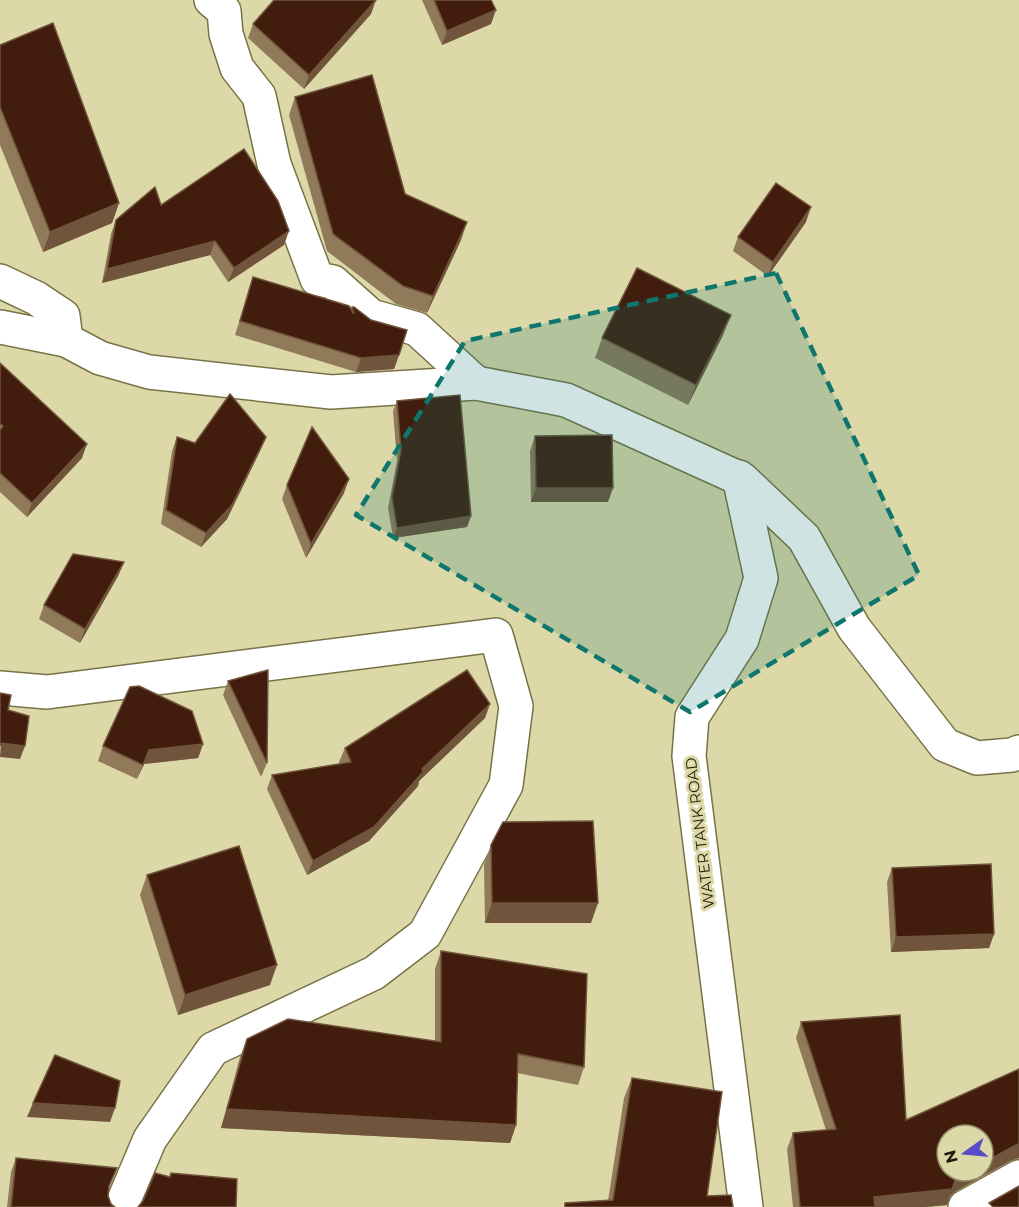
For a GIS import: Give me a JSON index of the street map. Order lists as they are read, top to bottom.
{
  "streets": {
    "street": ["WATER TANK ROAD"]
  },
  "north": "left"
}
